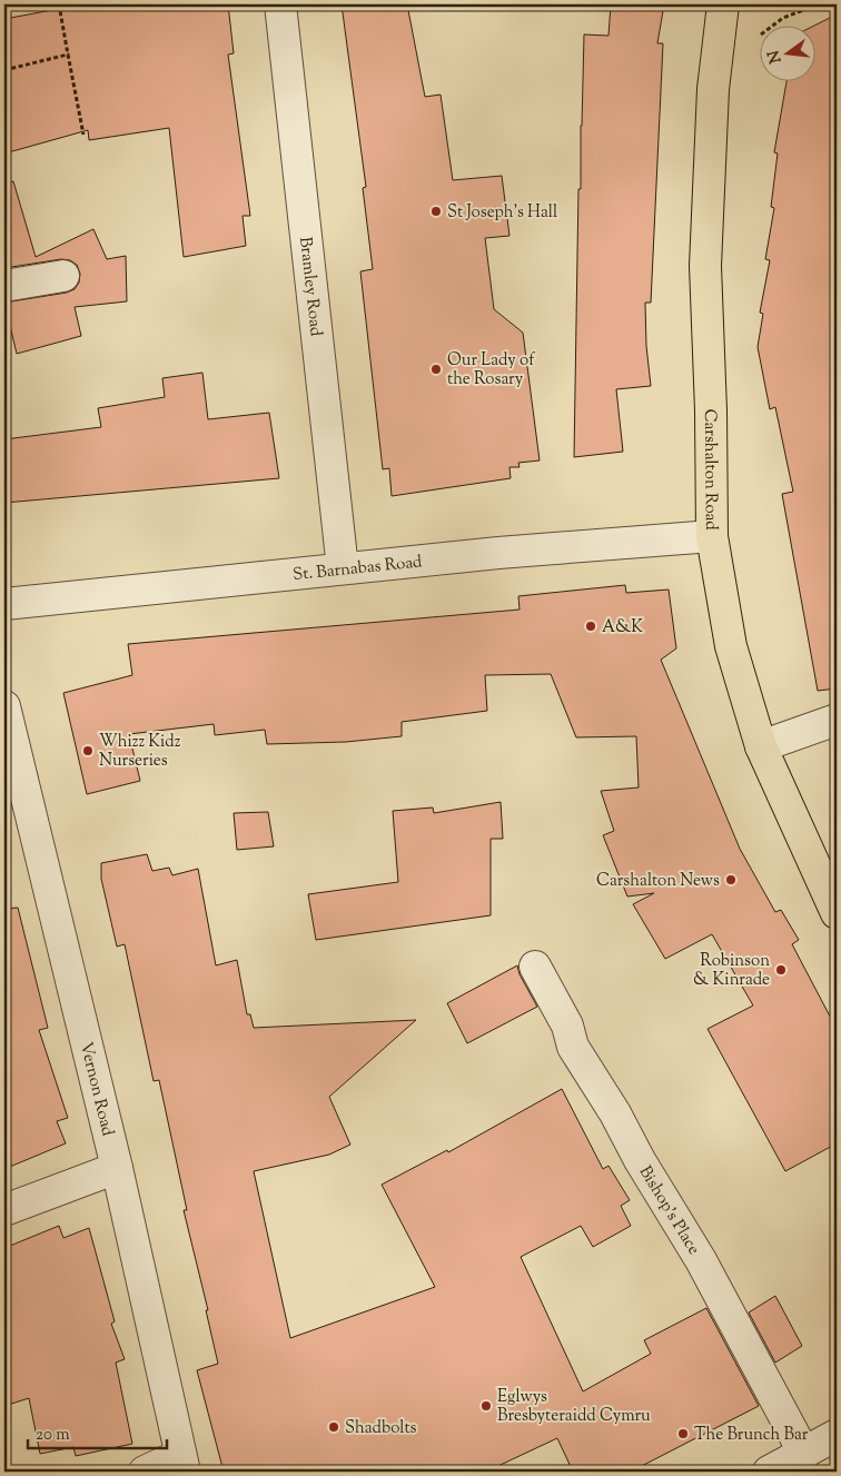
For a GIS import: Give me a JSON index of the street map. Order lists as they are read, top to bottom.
{
  "streets": {
    "highway": ["Carshalton Road"],
    "street": [
      "Bramley Road",
      "St. Barnabas Road",
      "Vernon Road",
      "Bishop's Place"
    ]
  },
  "crossings": [
    ["Bramley Road", "St. Barnabas Road"],
    ["Carshalton Road", "St. Barnabas Road"]
  ],
  "places": [
    "St Joseph's Hall",
    "Our Lady of the Rosary",
    "A&K",
    "Whizz Kidz Nurseries",
    "Carshalton News",
    "Robinson & Kinrade",
    "Eglwys Bresbyteraidd Cymru",
    "Shadbolts",
    "The Brunch Bar"
  ],
  "scale_bar": "20 m",
  "north": "left"
}
